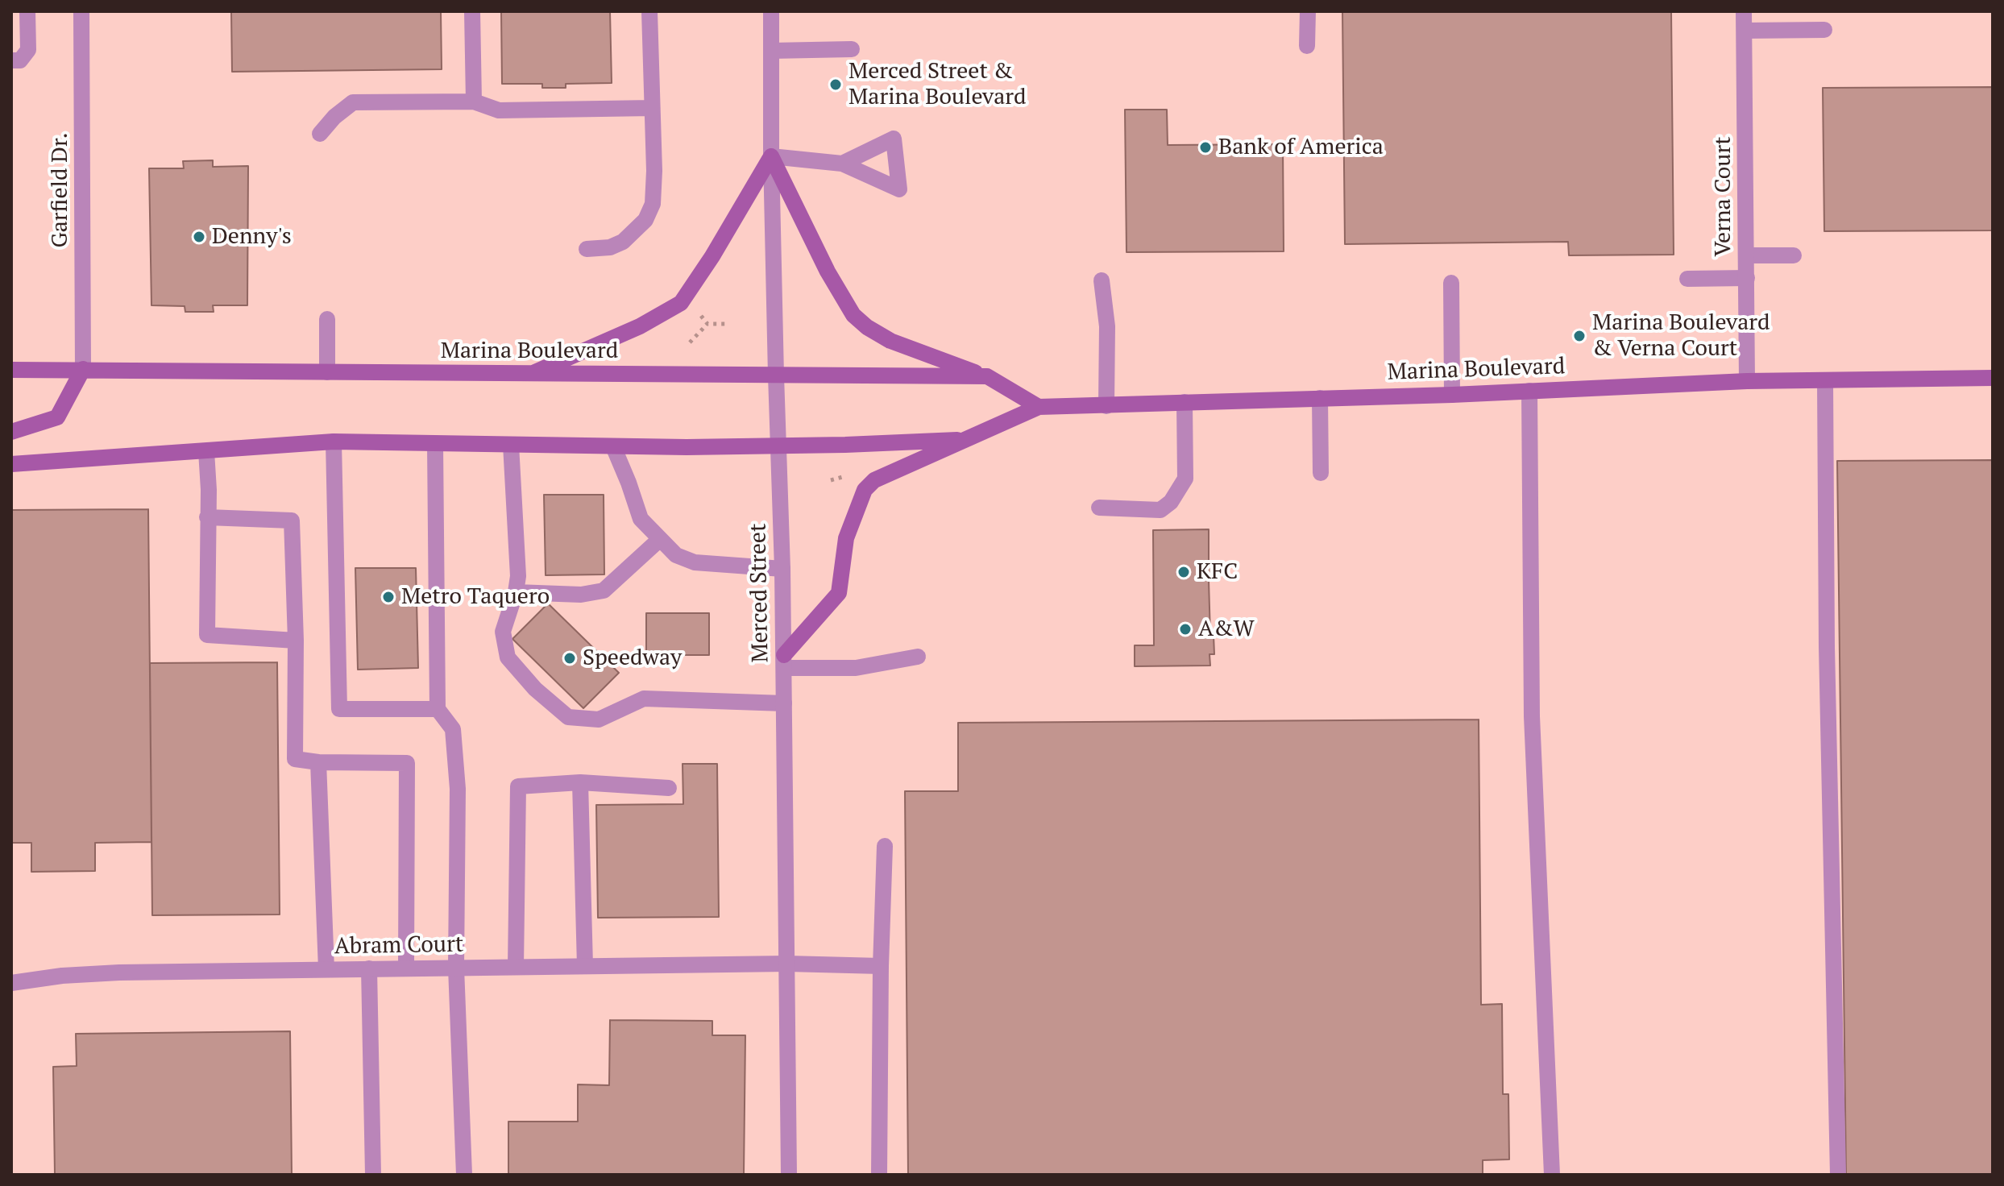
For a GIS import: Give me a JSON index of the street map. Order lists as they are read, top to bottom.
{
  "streets": {
    "main road": ["Marina Boulevard"],
    "street": [
      "Garfield Dr.",
      "Verna Court",
      "Merced Street",
      "Abram Court"
    ]
  },
  "crossings": [
    ["Garfield Dr.", "Marina Boulevard"],
    ["Verna Court", "Marina Boulevard"],
    ["Marina Boulevard", "Merced Street"],
    ["Merced Street", "Abram Court"]
  ],
  "places": [
    "Merced Street & Marina Boulevard",
    "Bank of America",
    "Denny's",
    "Marina Boulevard & Verna Court",
    "KFC",
    "Metro Taquero",
    "A&W",
    "Speedway"
  ]
}
